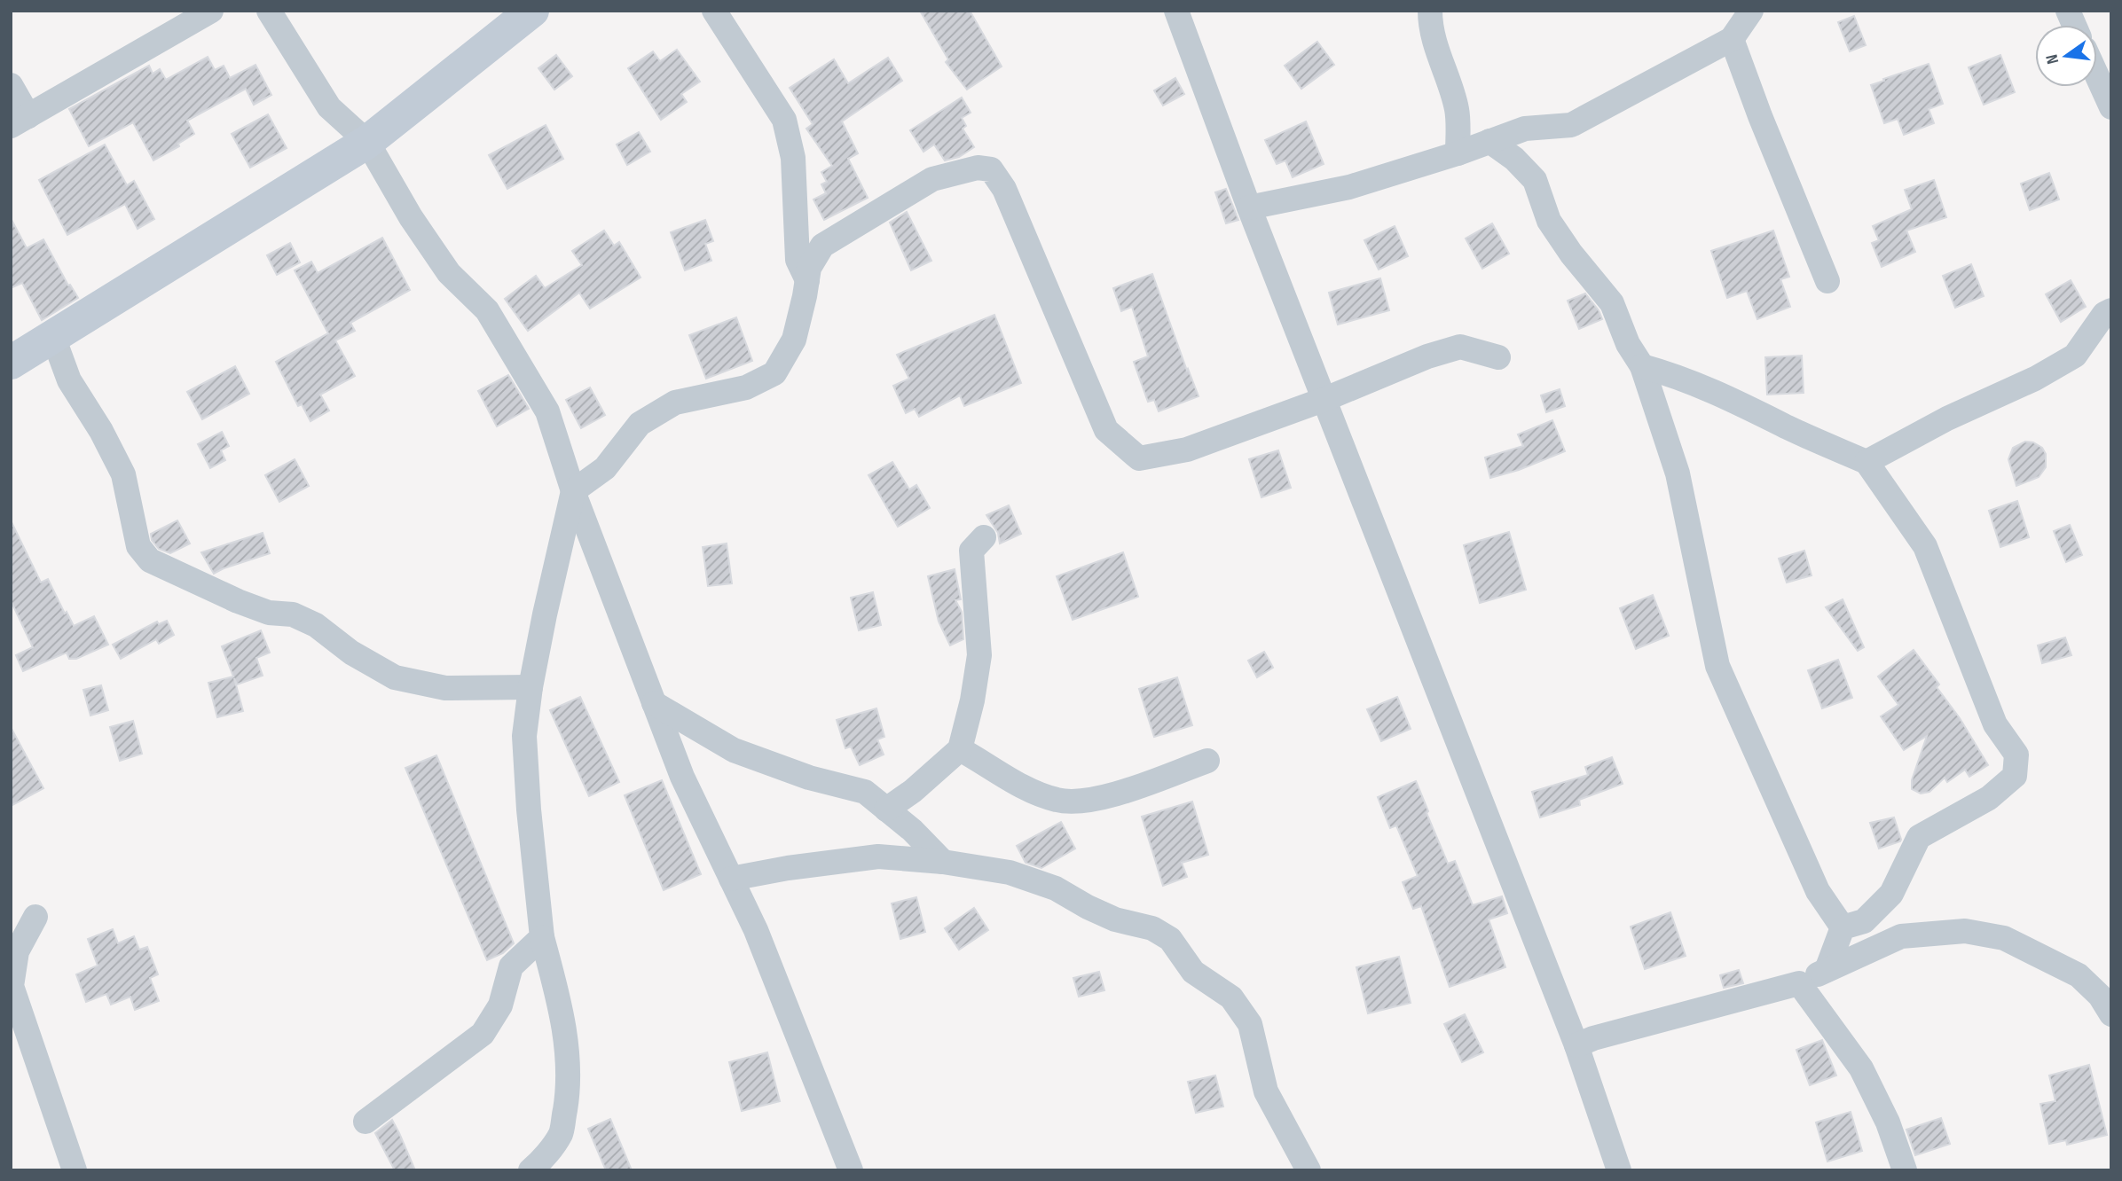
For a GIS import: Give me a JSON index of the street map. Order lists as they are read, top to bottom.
{
  "north": "left"
}
